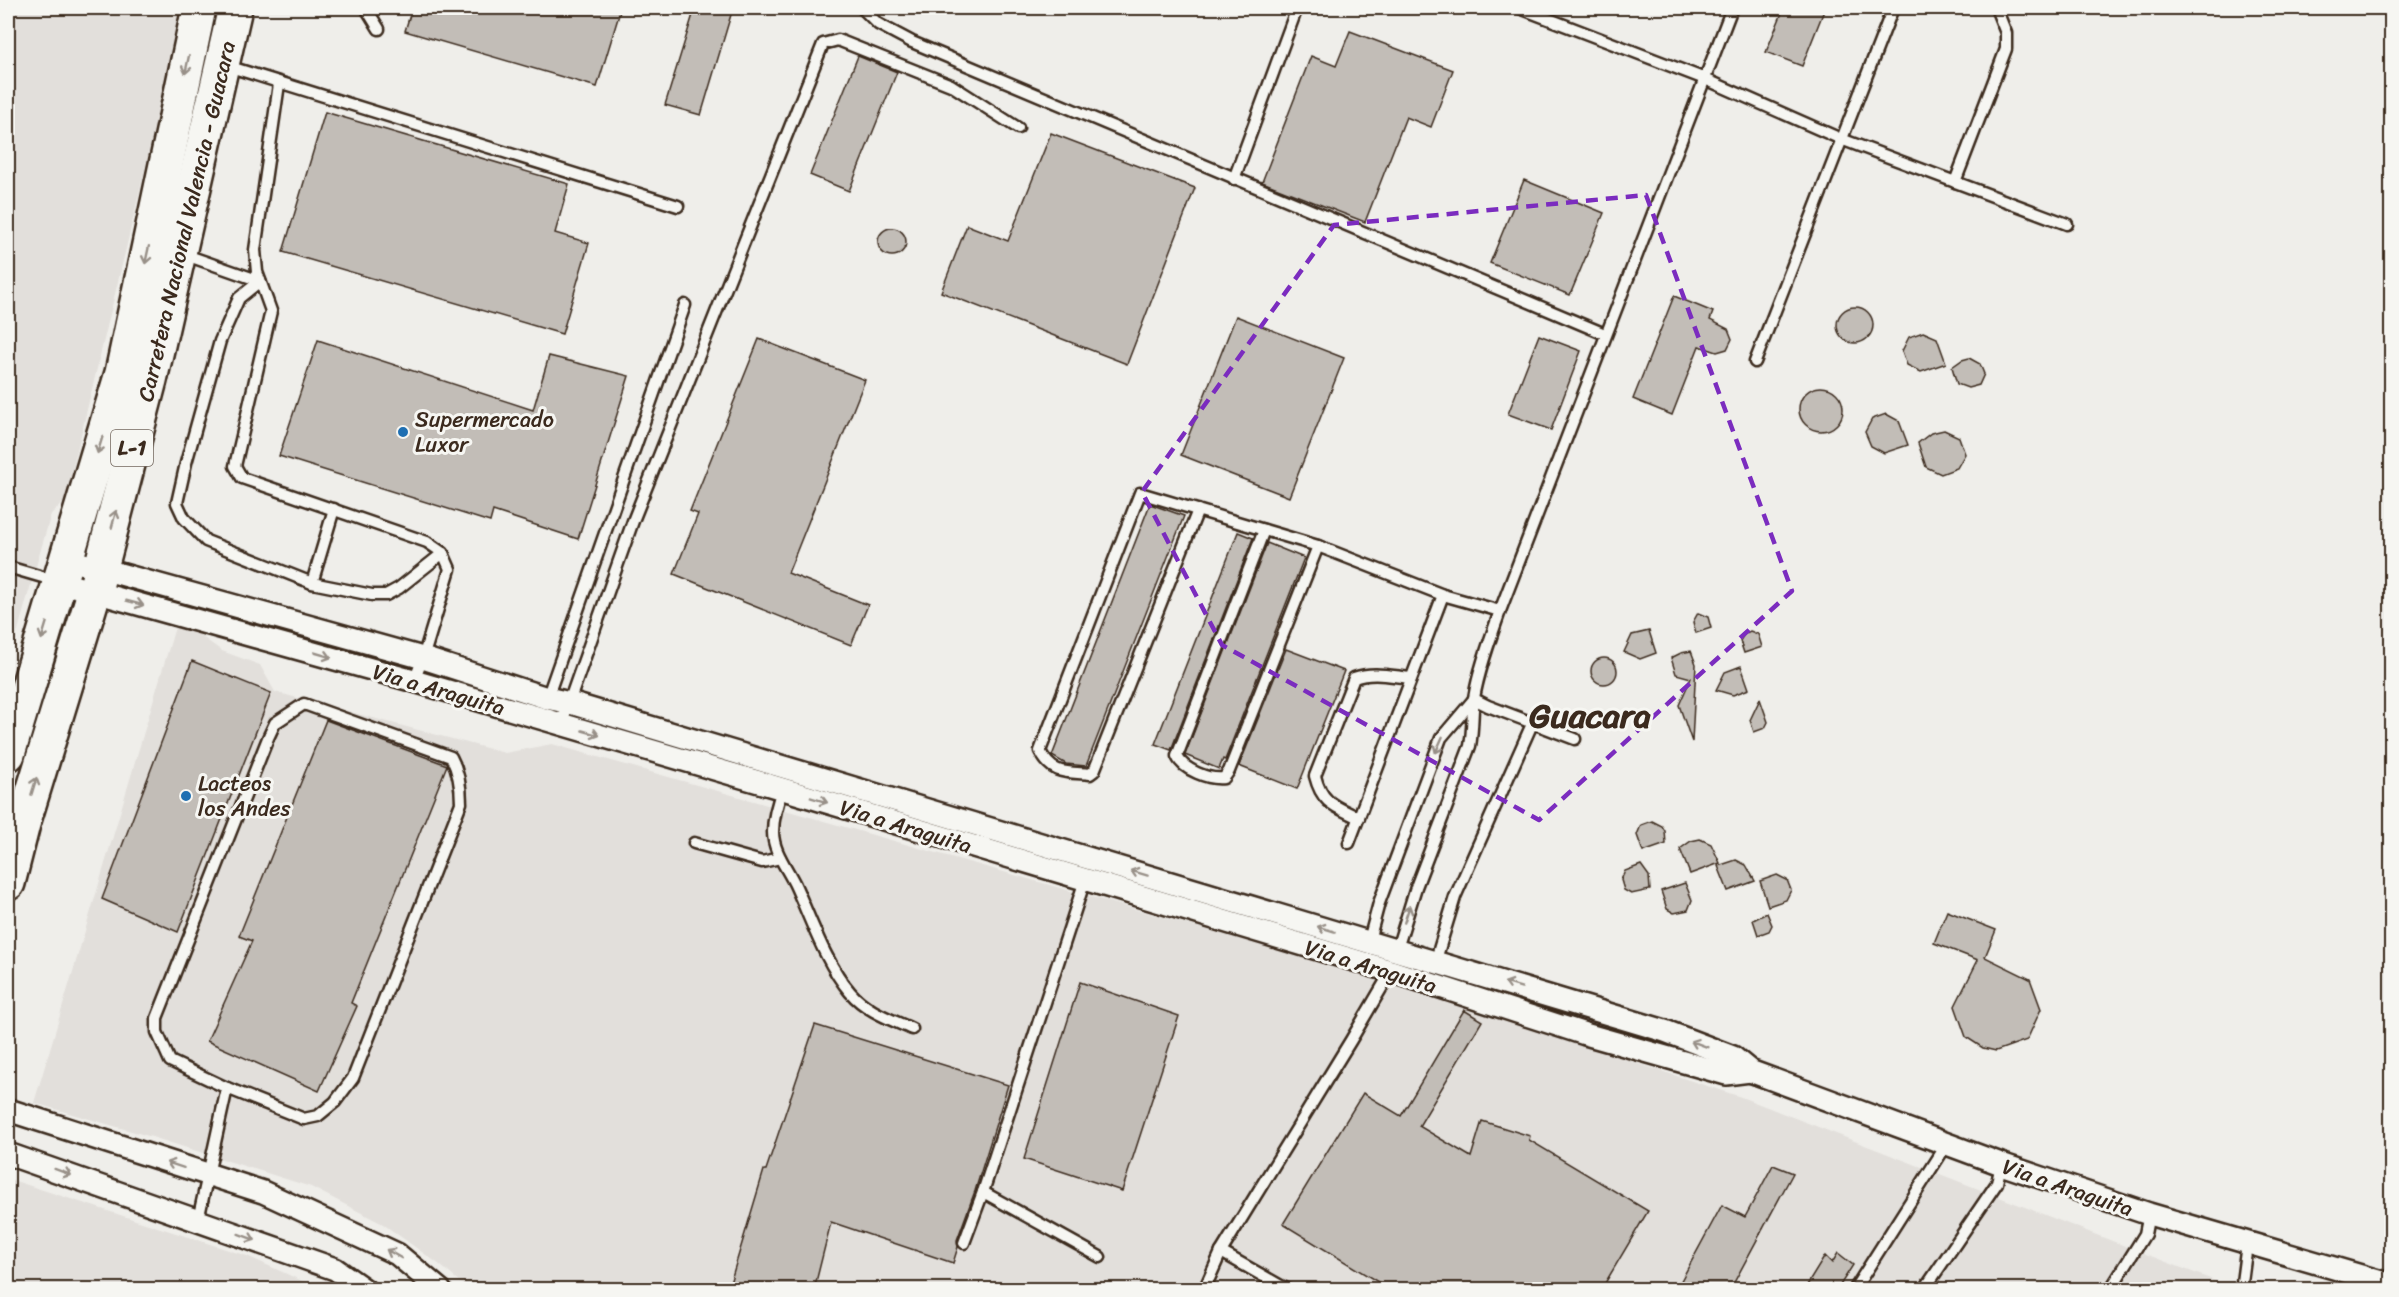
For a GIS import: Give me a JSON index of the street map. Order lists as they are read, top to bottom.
{
  "streets": {
    "main road": ["Carretera Nacional Valencia - Guacara", "L-1"],
    "street": ["Via a Araguita"]
  },
  "crossings": [
    ["Carretera Nacional Valencia - Guacara", "Via a Araguita"]
  ],
  "districts": ["Guacara"],
  "places": ["Supermercado Luxor", "Lacteos los Andes"]
}
